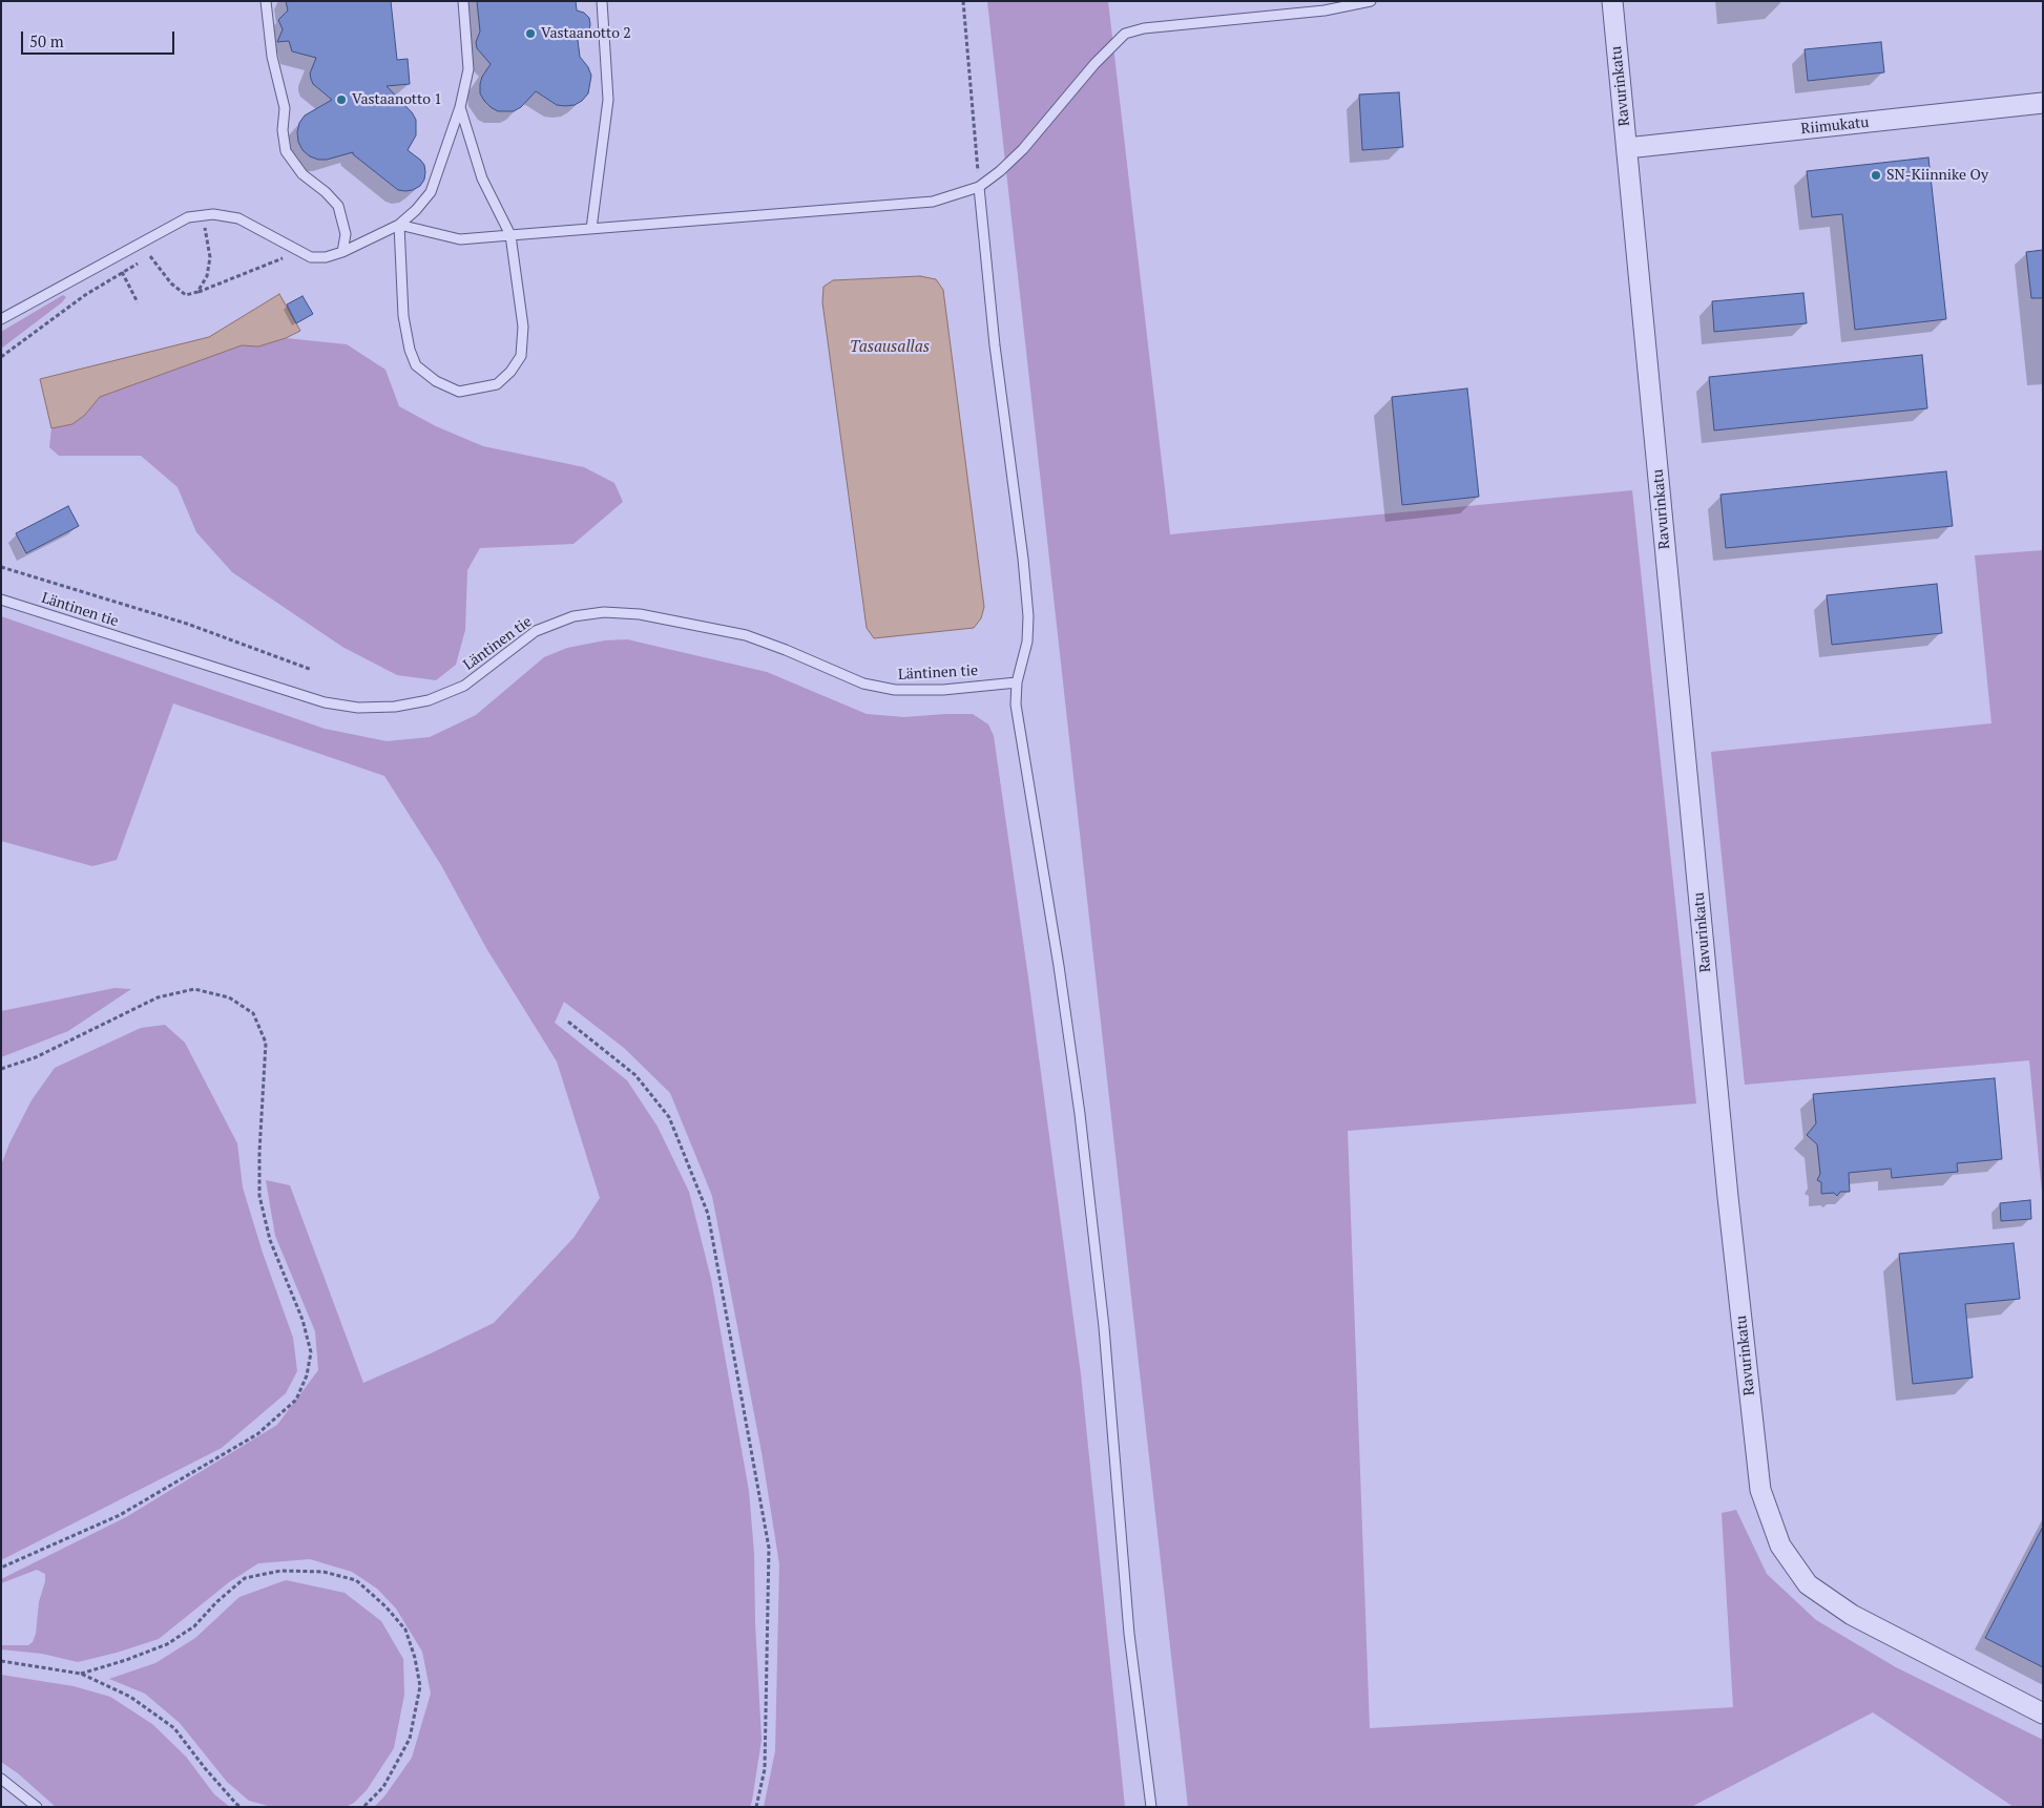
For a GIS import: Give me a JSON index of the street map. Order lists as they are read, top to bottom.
{
  "streets": {
    "street": ["Ravurinkatu", "Riimukatu"],
    "lane": ["Läntinen tie"]
  },
  "crossings": [
    ["Ravurinkatu", "Riimukatu"]
  ],
  "water": ["Tasausallas"],
  "places": ["Vastaanotto 2", "Vastaanotto 1", "SN-Kiinnike Oy"],
  "scale_bar": "50 m"
}
